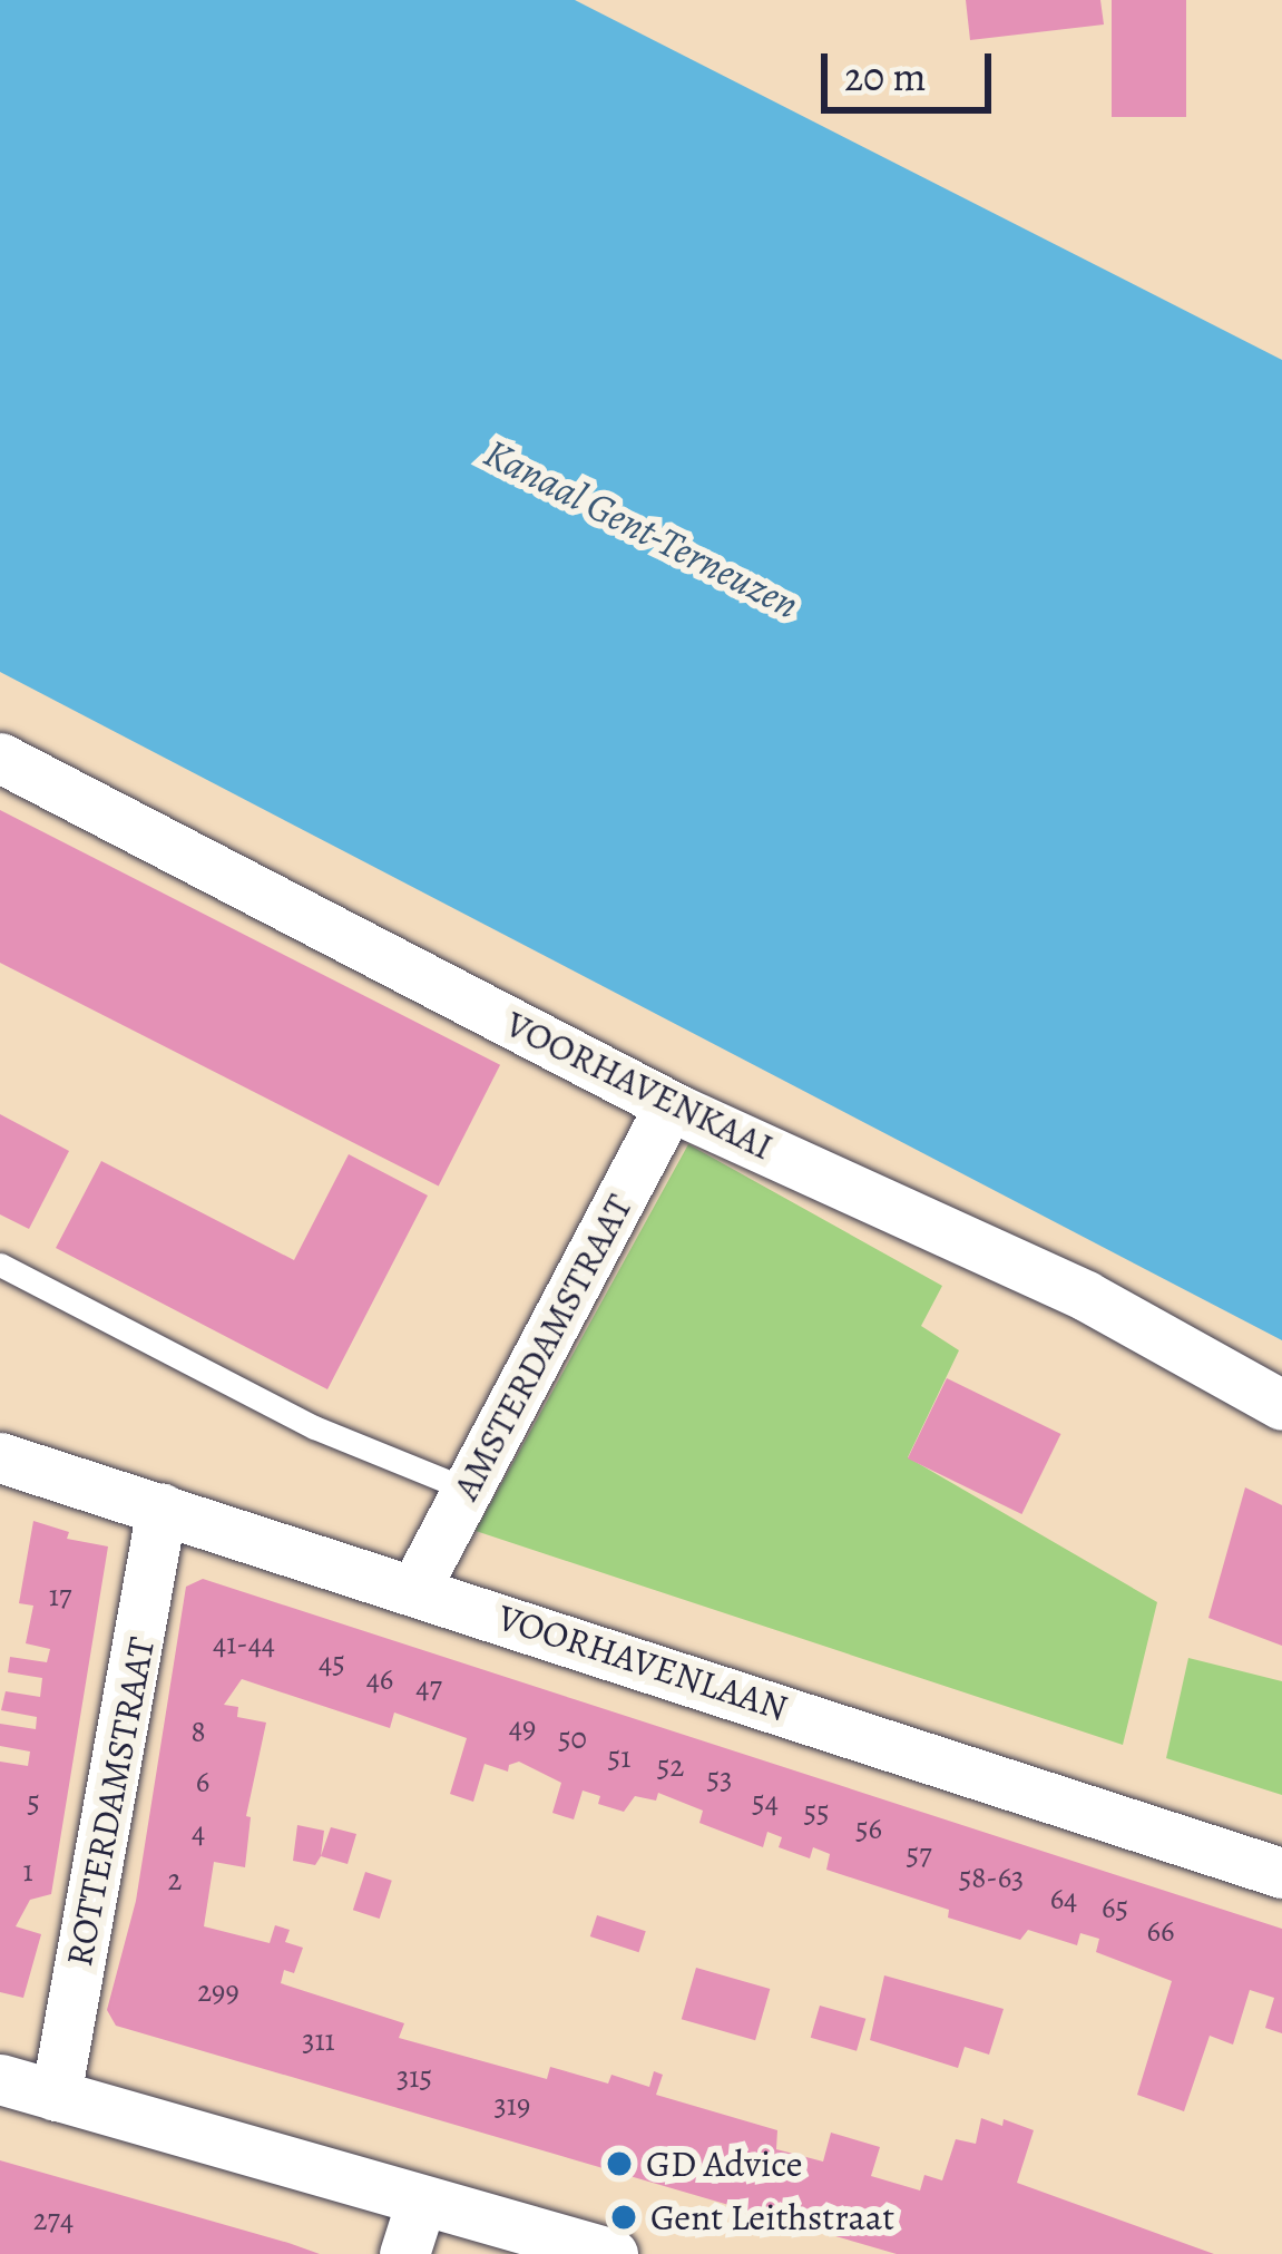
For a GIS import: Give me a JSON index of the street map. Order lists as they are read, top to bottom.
{
  "streets": {
    "street": [
      "VOORHAVENKAAI",
      "AMSTERDAMSTRAAT",
      "VOORHAVENLAAN",
      "ROTTERDAMSTRAAT"
    ]
  },
  "crossings": [
    ["VOORHAVENKAAI", "AMSTERDAMSTRAAT"],
    ["AMSTERDAMSTRAAT", "VOORHAVENLAAN"],
    ["VOORHAVENLAAN", "ROTTERDAMSTRAAT"]
  ],
  "water": ["Kanaal Gent-Terneuzen"],
  "places": ["GD Advice", "Gent Leithstraat"],
  "house_numbers": [
    "17",
    "41-44",
    "45",
    "46",
    "47",
    "49",
    "8",
    "50",
    "51",
    "52",
    "53",
    "6",
    "5",
    "54",
    "55",
    "56",
    "4",
    "57",
    "1",
    "58-63",
    "2",
    "64",
    "65",
    "66",
    "299",
    "311",
    "315",
    "319",
    "274"
  ],
  "scale_bar": "20 m"
}
